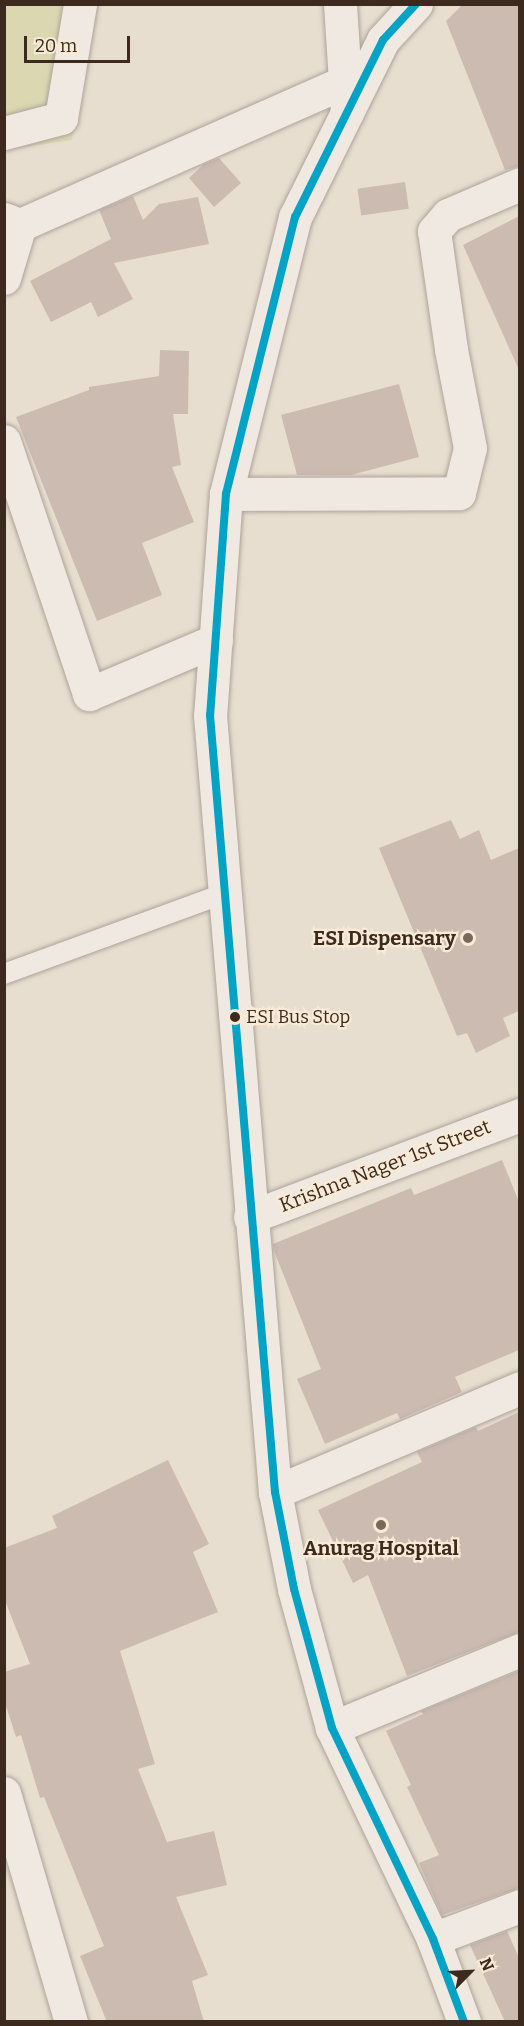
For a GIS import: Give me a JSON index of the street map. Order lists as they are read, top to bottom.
{
  "streets": {
    "street": ["Krishna Nager 1st Street"]
  },
  "places": ["ESI Dispensary", "ESI Bus Stop", "Anurag Hospital"],
  "scale_bar": "20 m",
  "north": "top right"
}
